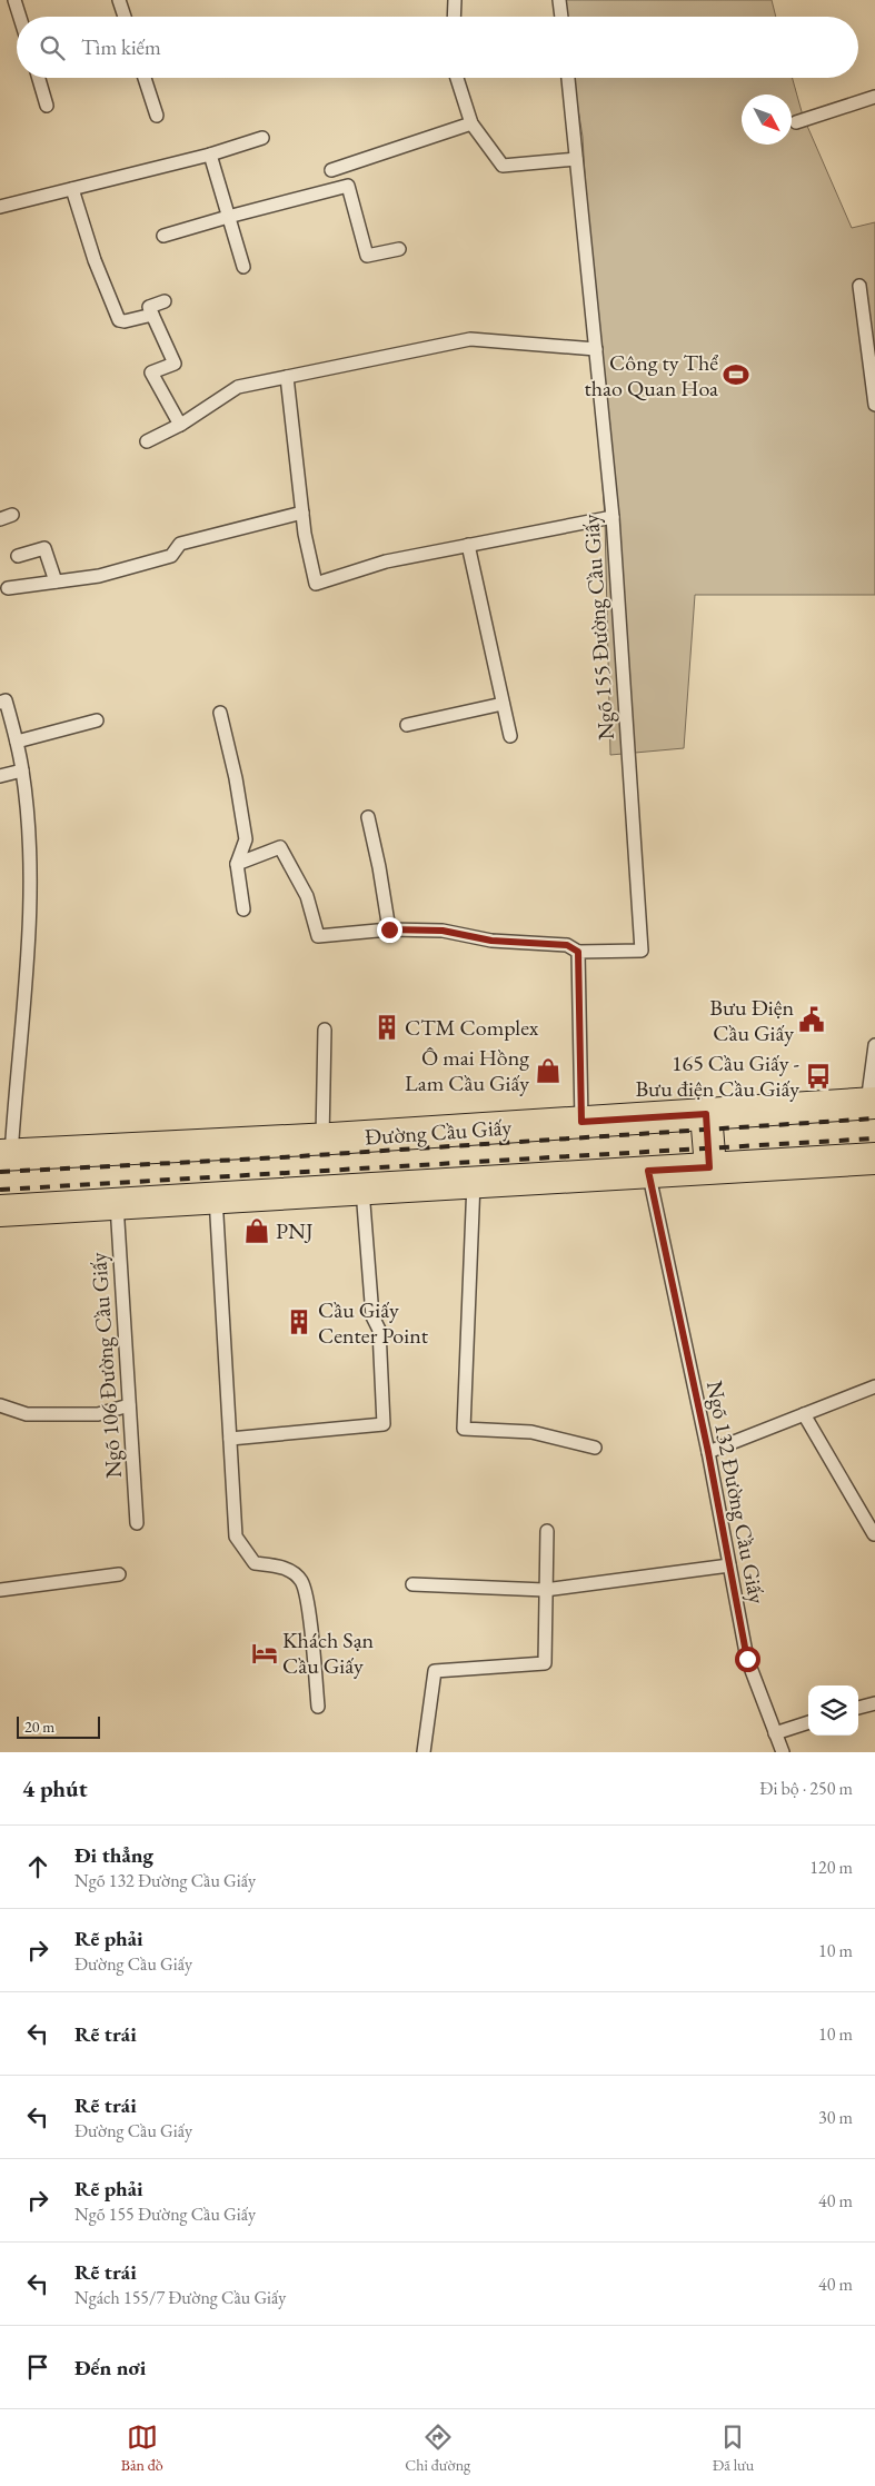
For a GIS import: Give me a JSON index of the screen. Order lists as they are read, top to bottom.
{
  "streets": {
    "main road": ["Đường Cầu Giấy"],
    "lane": ["Ngõ 155 Đường Cầu Giấy", "Ngõ 106 Đường Cầu Giấy", "Ngõ 132 Đường Cầu Giấy"]
  },
  "places": {
    "sports": ["Công ty Thể thao Quan Hoa"],
    "public building": ["Bưu Điện Cầu Giấy"],
    "building": ["CTM Complex", "Cầu Giấy Center Point"],
    "shop": ["Ô mai Hồng Lam Cầu Giấy", "PNJ"],
    "bus stop": ["165 Cầu Giấy - Bưu điện Cầu Giấy"],
    "hotel": ["Khách Sạn Cầu Giấy"]
  },
  "scale_bar": "20 m",
  "north": "bottom right",
  "page": {
    "search": "Tìm kiếm",
    "scale": "20 m",
    "heading": ["4 phút", "Đi bộ · 250 m"],
    "list": [
      ["Đi thẳng", "Ngõ 132 Đường Cầu Giấy", "120 m"],
      ["Rẽ phải", "Đường Cầu Giấy", "10 m"],
      ["Rẽ trái", "10 m"],
      ["Rẽ trái", "Đường Cầu Giấy", "30 m"],
      ["Rẽ phải", "Ngõ 155 Đường Cầu Giấy", "40 m"],
      ["Rẽ trái", "Ngách 155/7 Đường Cầu Giấy", "40 m"],
      "Đến nơi"
    ],
    "nav": ["Bản đồ", "Chỉ đường", "Đã lưu"]
  }
}
